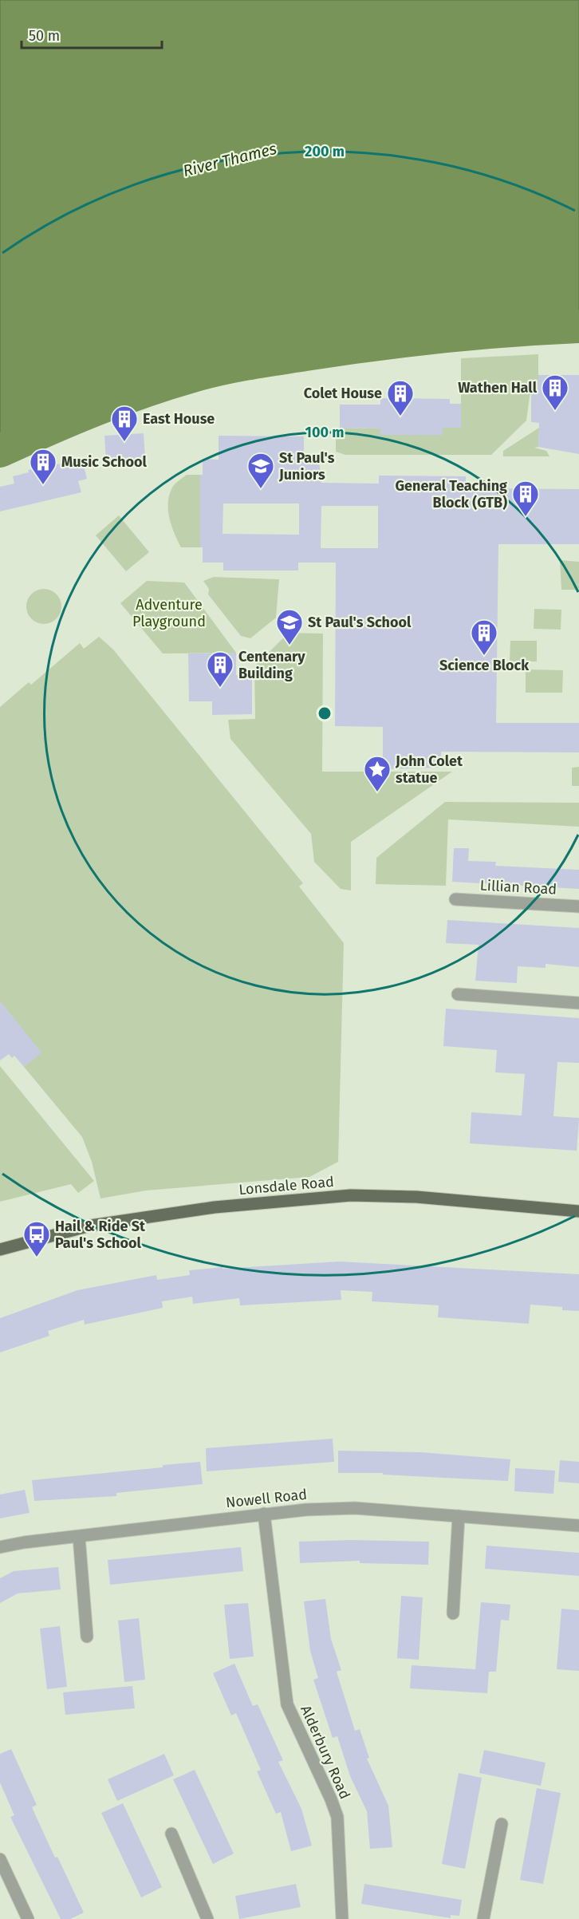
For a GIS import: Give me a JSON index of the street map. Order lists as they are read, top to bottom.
{
  "streets": {
    "main road": ["Lonsdale Road"],
    "street": ["Lillian Road", "Nowell Road", "Alderbury Road"]
  },
  "crossings": [
    ["Nowell Road", "Alderbury Road"]
  ],
  "water": ["River Thames"],
  "parks": ["Adventure Playground"],
  "places": {
    "building": [
      "Wathen Hall",
      "Colet House",
      "East House",
      "Music School",
      "General Teaching Block (GTB)",
      "Science Block",
      "Centenary Building"
    ],
    "school or university": ["St Paul's Juniors", "St Paul's School"],
    "place": ["John Colet statue"],
    "bus stop": ["Hail & Ride St Paul's School"]
  },
  "scale_bar": "50 m",
  "rings": ["200 m", "100 m"]
}
